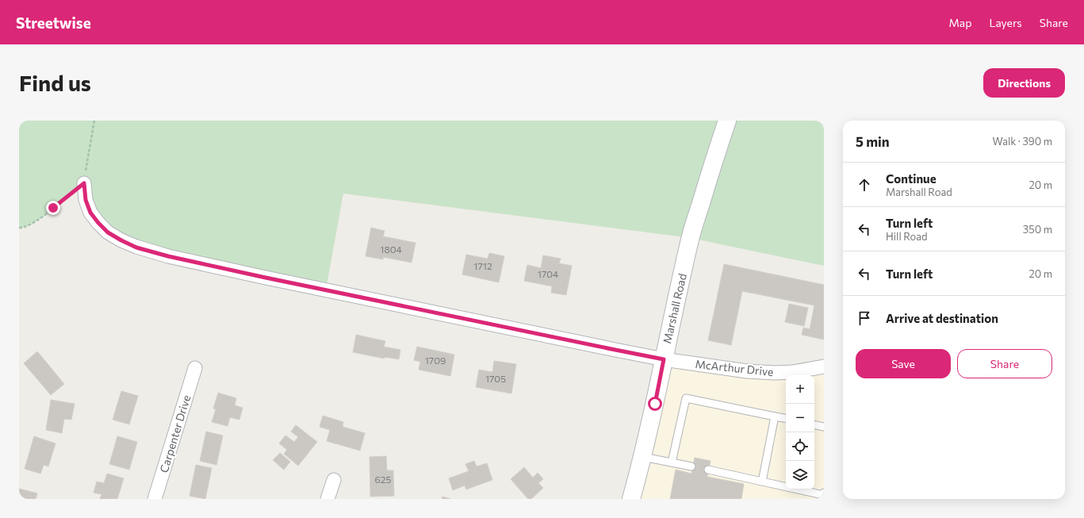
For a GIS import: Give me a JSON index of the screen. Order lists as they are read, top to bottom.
{
  "streets": {
    "main road": ["Marshall Road"],
    "street": ["McArthur Drive", "Carpenter Drive"]
  },
  "crossings": [
    ["Marshall Road", "McArthur Drive"]
  ],
  "house_numbers": [
    "1804",
    "1712",
    "1704",
    "1709",
    "1705",
    "625"
  ],
  "page": {
    "header": "Streetwise",
    "nav": ["Map", "Layers", "Share"],
    "buttons": [
      "Directions",
      ["Save", "Share"]
    ],
    "title": "Find us",
    "heading": ["5 min", "Walk · 390 m"],
    "list": [
      ["Continue", "Marshall Road", "20 m"],
      ["Turn left", "Hill Road", "350 m"],
      ["Turn left", "20 m"],
      "Arrive at destination"
    ],
    "map_buttons": ["+", "−"]
  }
}
